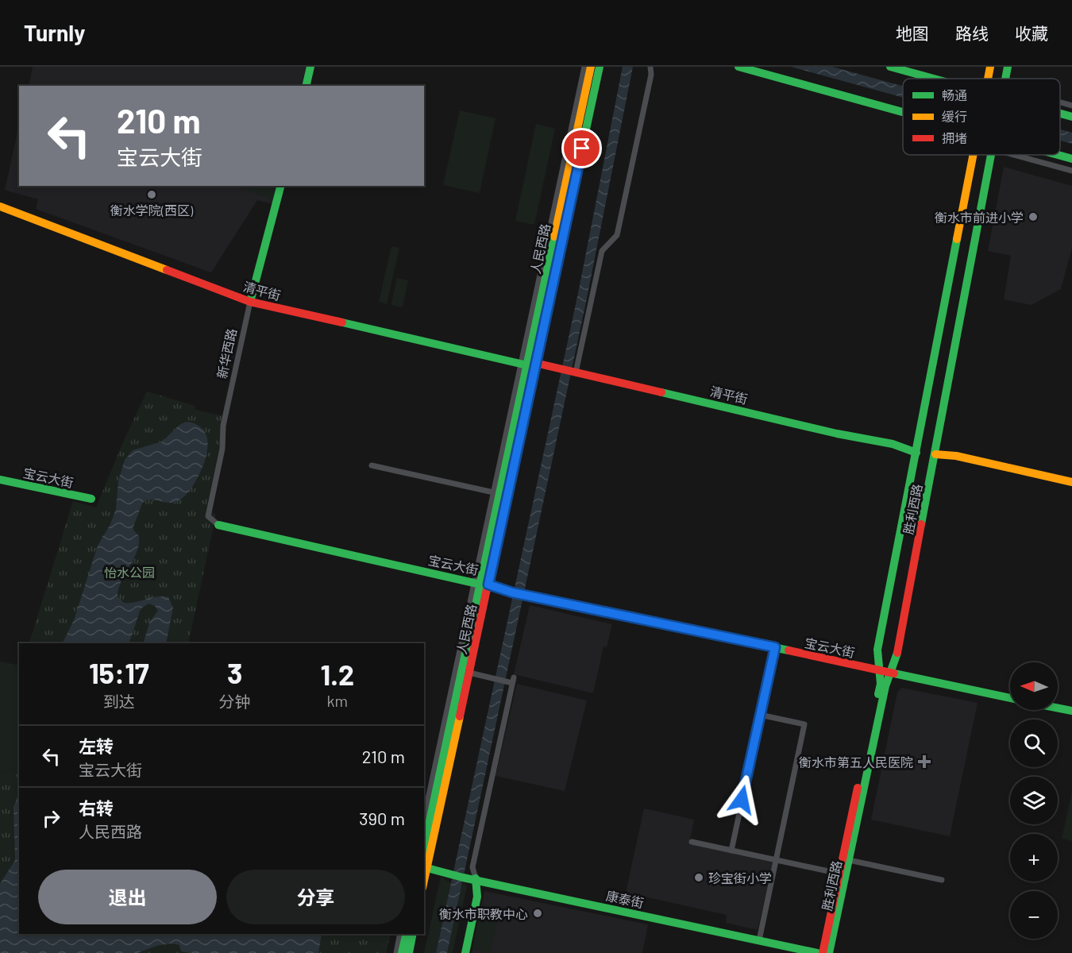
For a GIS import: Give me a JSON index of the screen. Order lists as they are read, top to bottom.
{
  "streets": {
    "main road": [
      "人民西路",
      "清平街",
      "新华西路",
      "宝云大街",
      "胜利西路",
      "康泰街"
    ]
  },
  "crossings": [
    ["人民西路", "清平街"],
    ["人民西路", "宝云大街"],
    ["人民西路", "康泰街"],
    ["清平街", "新华西路"],
    ["清平街", "胜利西路"],
    ["新华西路", "宝云大街"],
    ["宝云大街", "胜利西路"]
  ],
  "parks": ["怡水公园"],
  "places": {
    "other": [
      "衡水学院(西区)",
      "衡水市前进小学",
      "珍宝街小学",
      "衡水市职教中心"
    ],
    "health": ["衡水市第五人民医院"]
  },
  "legend": ["畅通", "缓行", "拥堵"],
  "north": "left",
  "page": {
    "header": "Turnly",
    "nav": ["地图", "路线", "收藏"],
    "turn": ["210 m", "宝云大街"],
    "eta": [
      "15:17",
      "到达",
      "3",
      "分钟",
      "1.2",
      "km"
    ],
    "map_buttons": ["+", "−"],
    "list": [
      {
        "name": "左转",
        "note": "宝云大街",
        "value": "210 m"
      },
      {
        "name": "右转",
        "note": "人民西路",
        "value": "390 m"
      }
    ],
    "buttons": ["退出", "分享"]
  }
}
